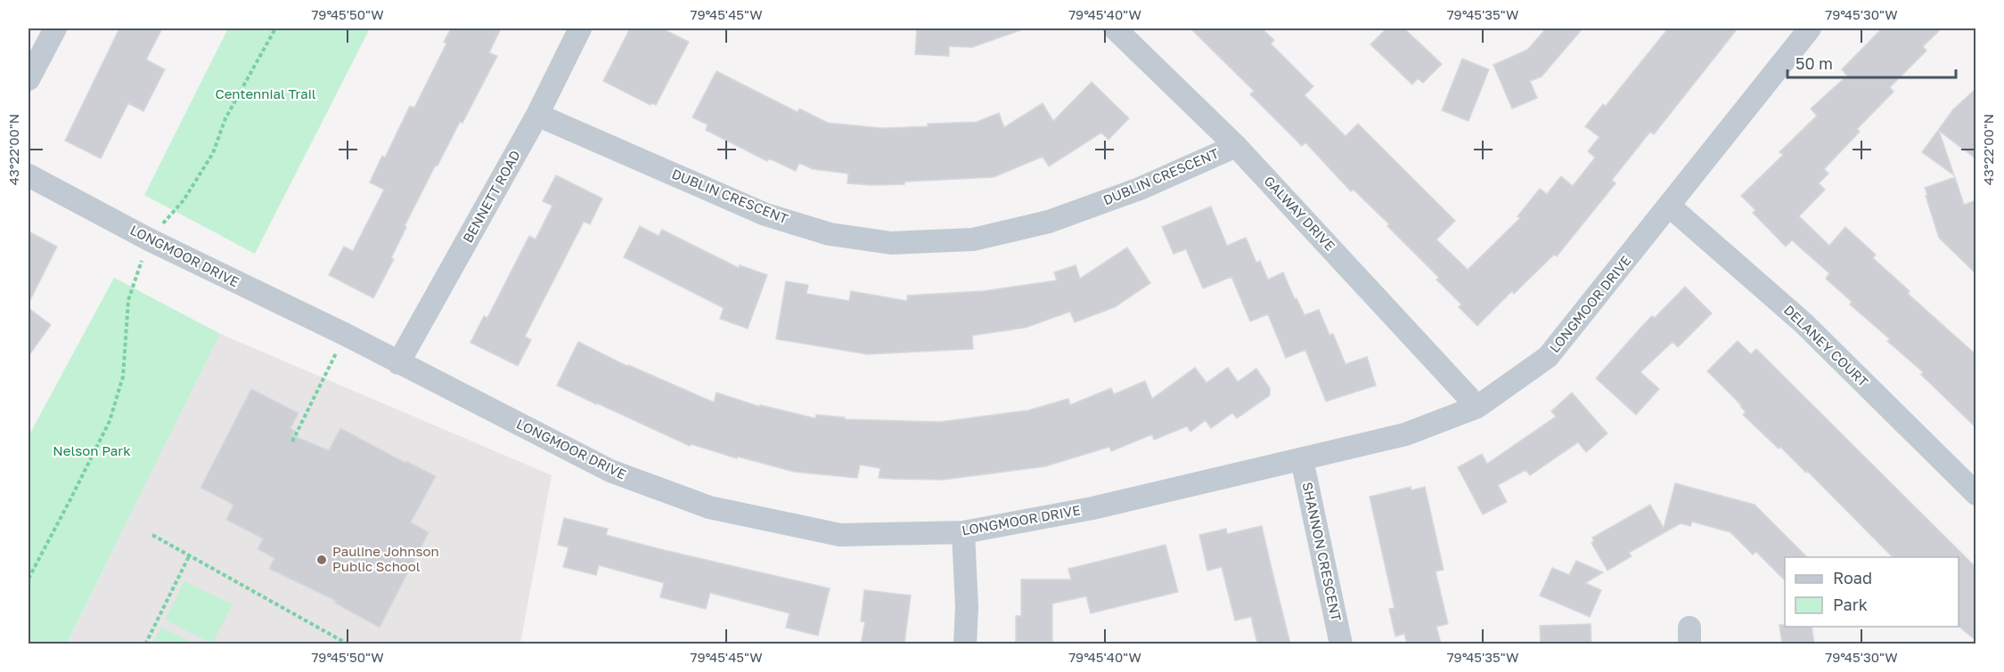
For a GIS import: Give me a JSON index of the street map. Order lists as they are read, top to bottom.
{
  "streets": {
    "street": [
      "DUBLIN CRESCENT",
      "BENNETT ROAD",
      "GALWAY DRIVE",
      "LONGMOOR DRIVE",
      "DELANEY COURT",
      "SHANNON CRESCENT"
    ]
  },
  "crossings": [
    ["DUBLIN CRESCENT", "BENNETT ROAD"],
    ["DUBLIN CRESCENT", "GALWAY DRIVE"],
    ["BENNETT ROAD", "LONGMOOR DRIVE"],
    ["GALWAY DRIVE", "LONGMOOR DRIVE"],
    ["LONGMOOR DRIVE", "DELANEY COURT"],
    ["LONGMOOR DRIVE", "SHANNON CRESCENT"]
  ],
  "parks": ["Centennial Trail", "Nelson Park"],
  "places": ["Pauline Johnson Public School"],
  "legend": ["Road", "Park"],
  "scale_bar": "50 m",
  "coordinates": [
    "79°45'50\"W",
    "79°45'45\"W",
    "79°45'40\"W",
    "79°45'35\"W",
    "79°45'30\"W",
    "43°22'00\"N"
  ]
}
